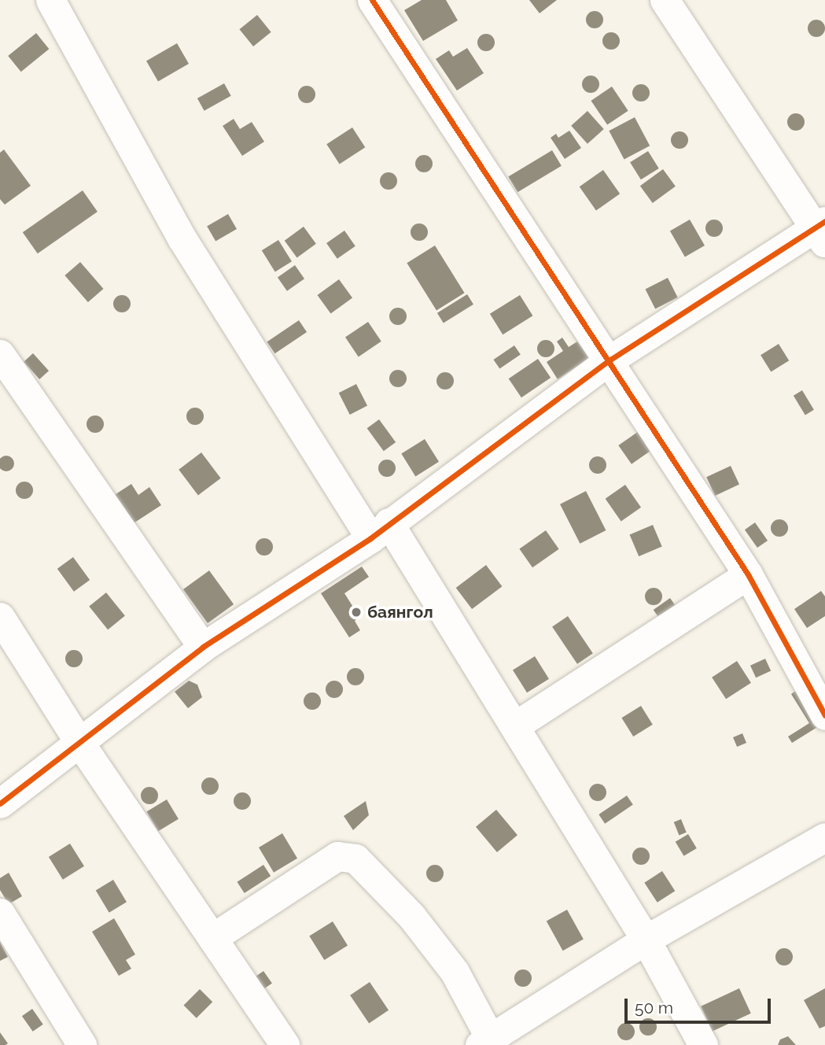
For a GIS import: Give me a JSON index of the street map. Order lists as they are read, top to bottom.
{
  "places": ["баянгол"],
  "scale_bar": "50 m"
}
